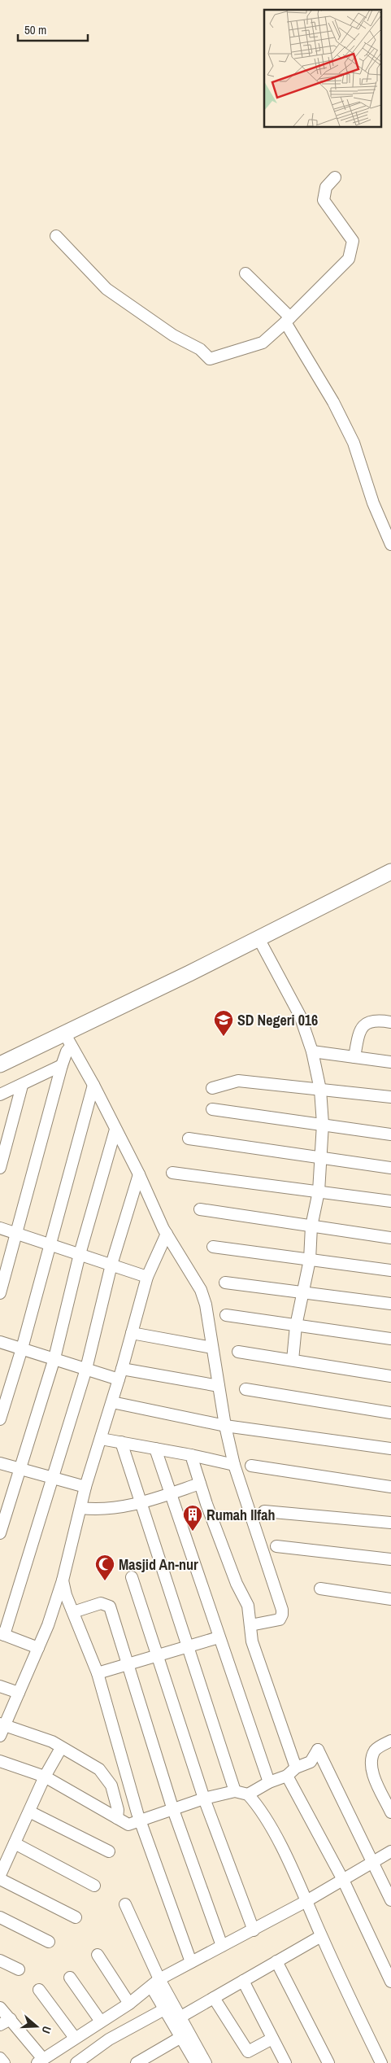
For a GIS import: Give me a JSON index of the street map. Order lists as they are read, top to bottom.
{
  "places": {
    "school or university": ["SD Negeri 016"],
    "building": ["Rumah Ilfah"],
    "mosque": ["Masjid An-nur"]
  },
  "scale_bar": "50 m",
  "north": "right"
}
